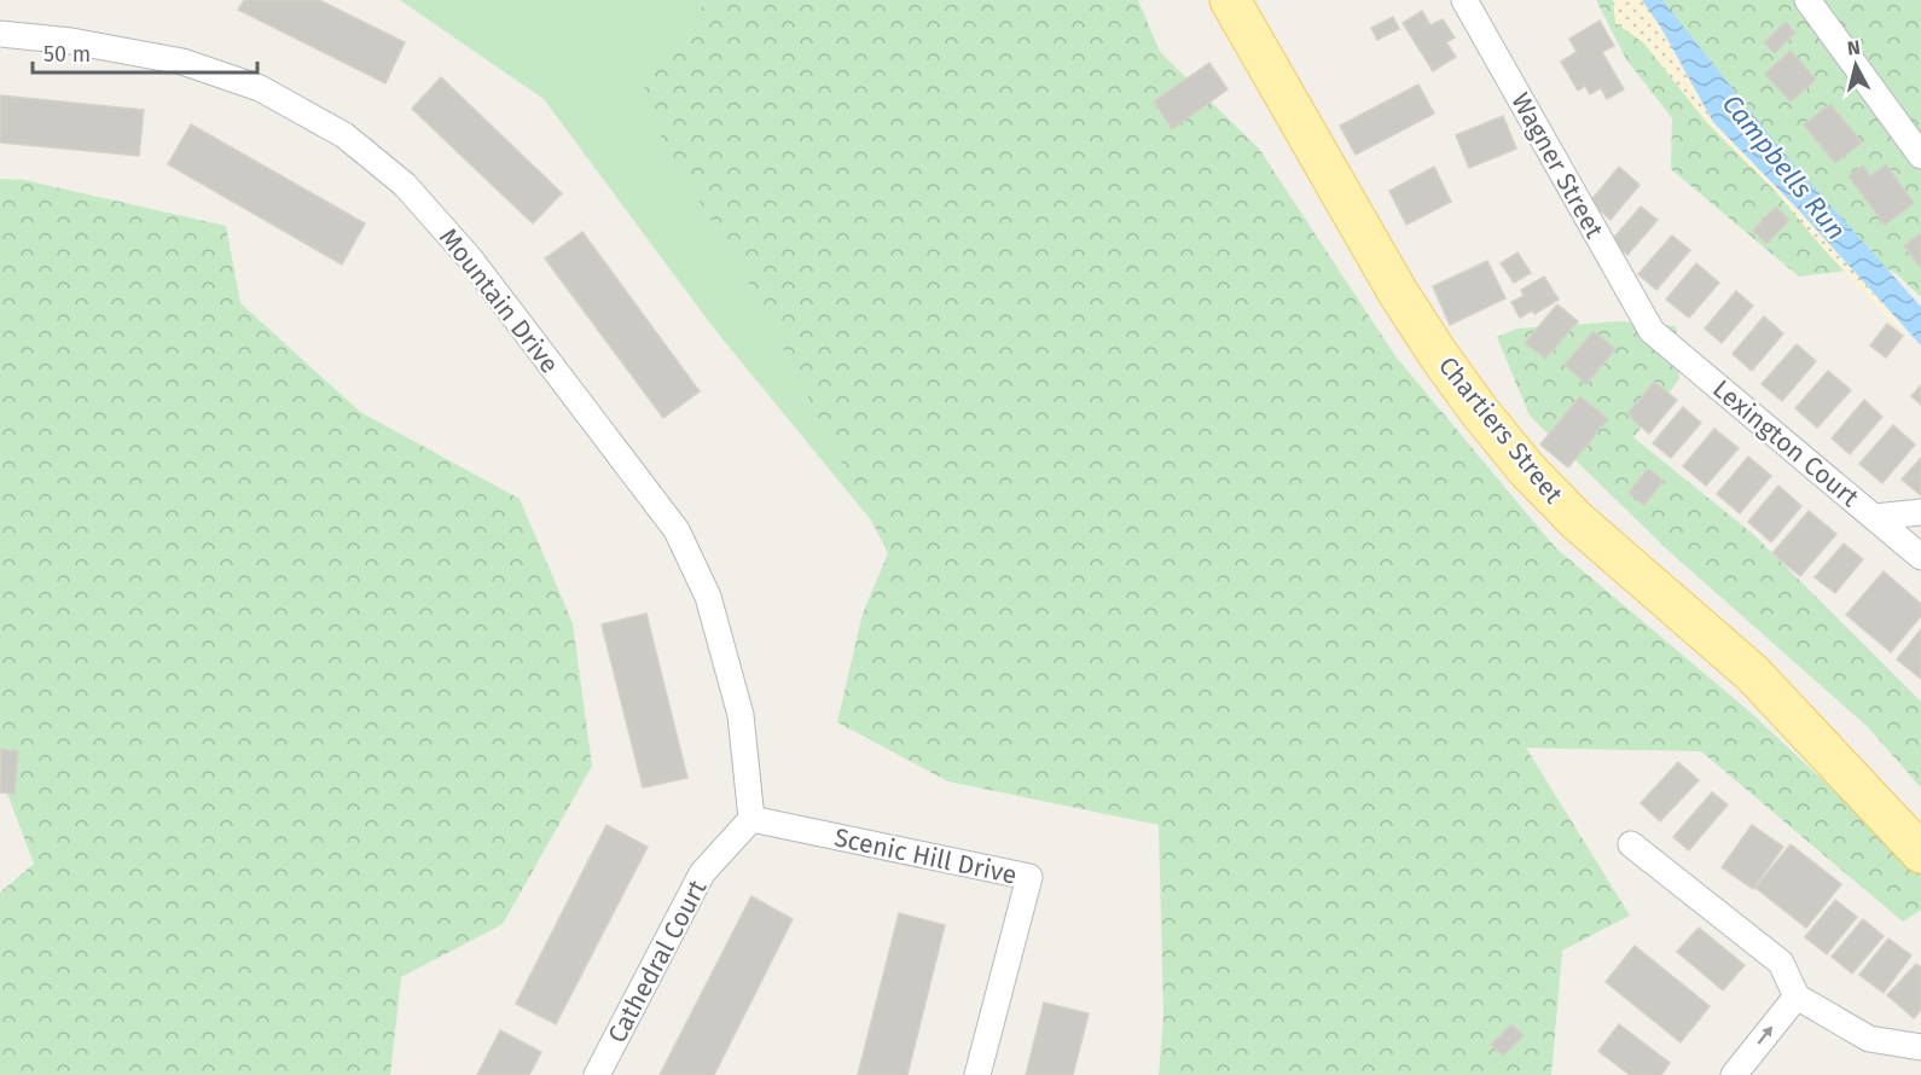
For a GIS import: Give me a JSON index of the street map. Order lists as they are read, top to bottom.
{
  "streets": {
    "main road": ["Chartiers Street"],
    "street": [
      "Wagner Street",
      "Mountain Drive",
      "Lexington Court",
      "Scenic Hill Drive",
      "Cathedral Court"
    ]
  },
  "crossings": [
    ["Wagner Street", "Lexington Court"],
    ["Mountain Drive", "Scenic Hill Drive"],
    ["Mountain Drive", "Cathedral Court"],
    ["Scenic Hill Drive", "Cathedral Court"]
  ],
  "water": ["Campbells Run"],
  "scale_bar": "50 m",
  "north": "top"
}
